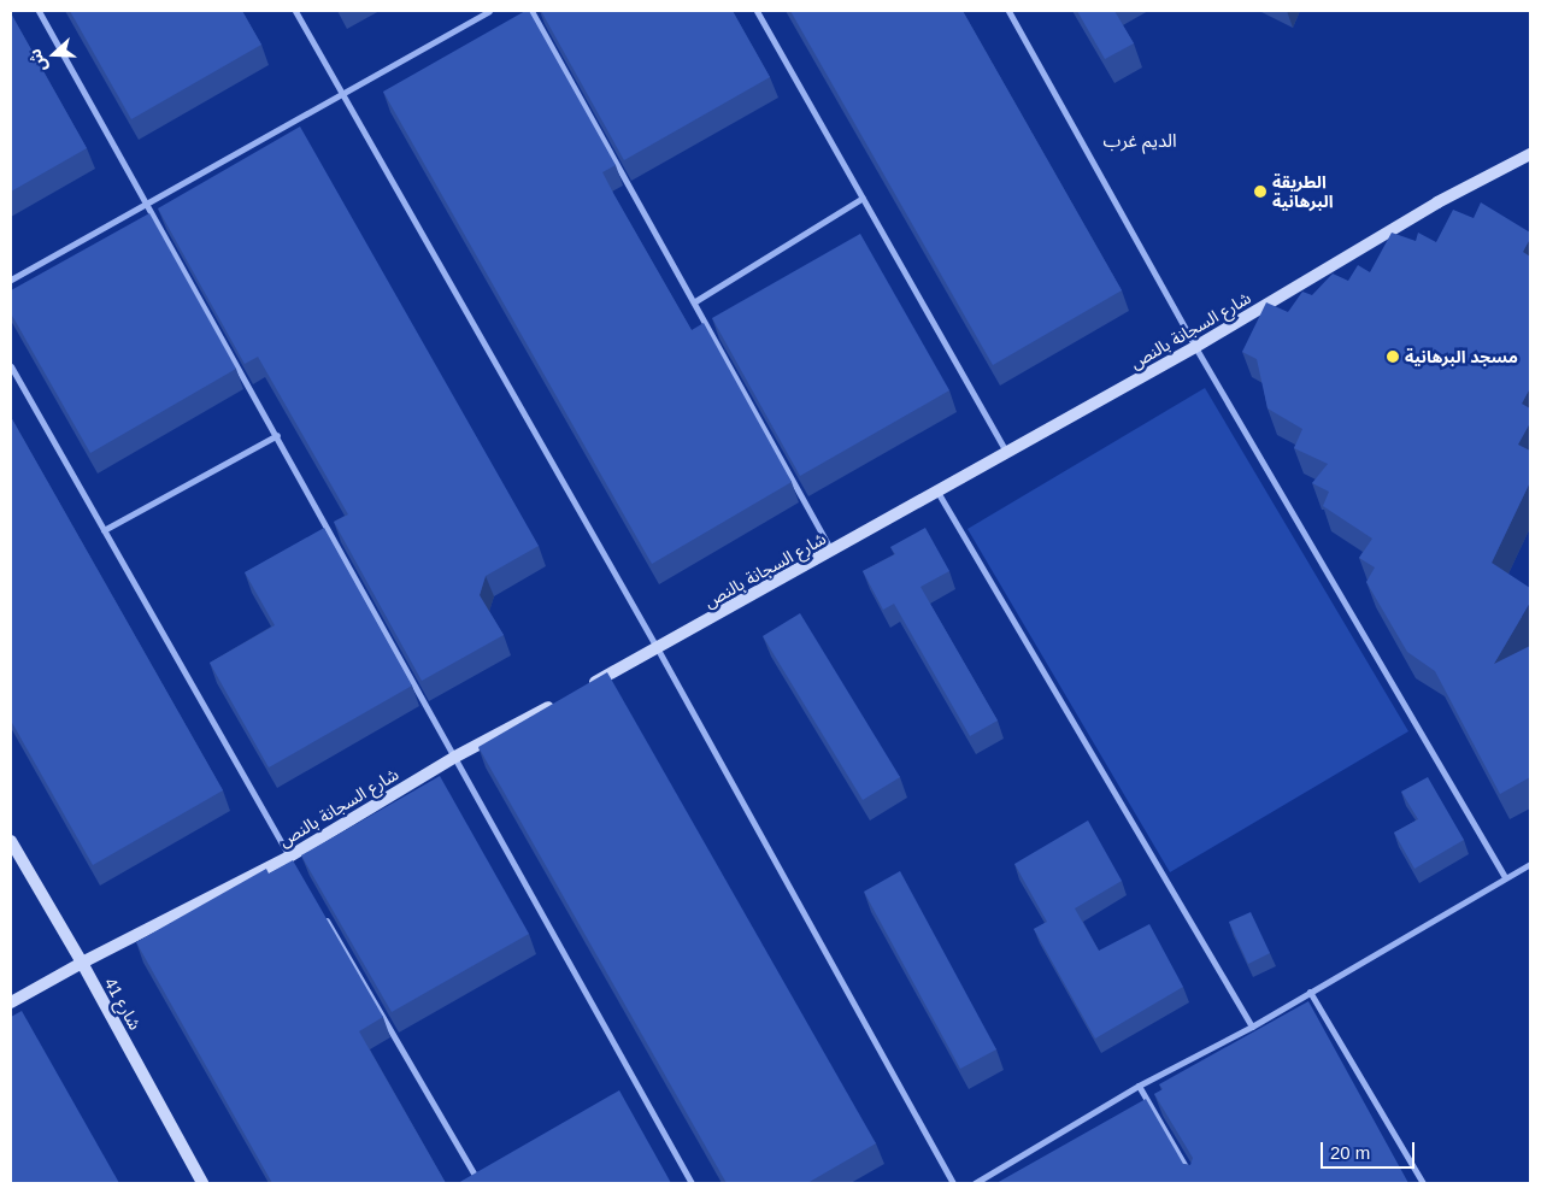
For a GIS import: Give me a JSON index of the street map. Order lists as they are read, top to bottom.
{
  "streets": {
    "street": ["شارع السجانة بالنص", "شارع 41"]
  },
  "crossings": [
    ["شارع السجانة بالنص", "شارع 41"]
  ],
  "districts": ["الديم غرب"],
  "places": ["الطريقة البرهانية", "مسجد البرهانية"],
  "scale_bar": "20 m",
  "north": "left"
}
